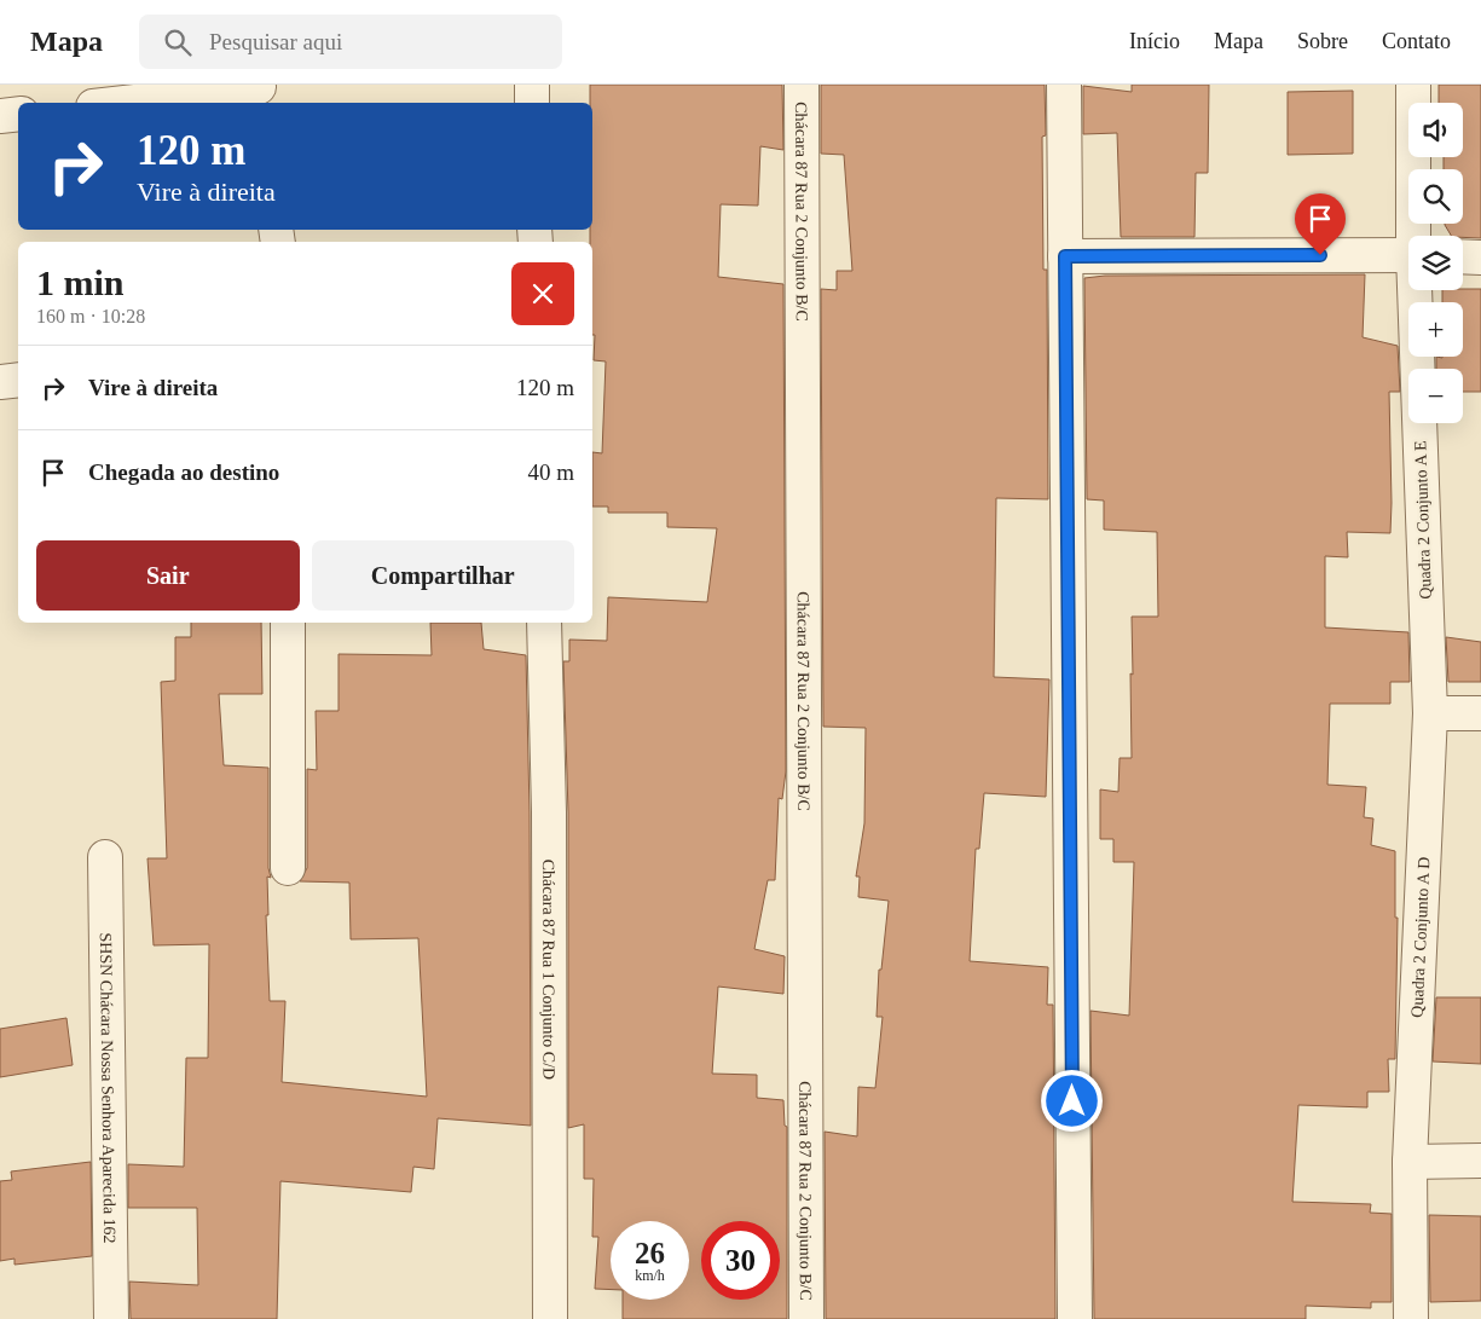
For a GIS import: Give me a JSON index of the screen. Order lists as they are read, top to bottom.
{
  "streets": {
    "street": [
      "Chácara 87 Rua 2 Conjunto B/C",
      "Quadra 2 Conjunto A E",
      "Quadra 2 Conjunto A D",
      "Chácara 87 Rua 1 Conjunto C/D",
      "SHSN Chácara Nossa Senhora Aparecida 162"
    ]
  },
  "crossings": [
    ["Quadra 2 Conjunto A E", "Quadra 2 Conjunto A D"]
  ],
  "page": {
    "header": "Mapa",
    "search": "Pesquisar aqui",
    "nav": [
      "Início",
      "Mapa",
      "Sobre",
      "Contato"
    ],
    "map_buttons": ["+", "−"],
    "turn": ["120 m", "Vire à direita"],
    "heading": ["1 min", "160 m · 10:28"],
    "list": [
      {
        "name": "Vire à direita",
        "value": "120 m"
      },
      {
        "name": "Chegada ao destino",
        "value": "40 m"
      }
    ],
    "buttons": ["Sair", "Compartilhar"],
    "speed": "26 km/h",
    "limit": "30"
  }
}
